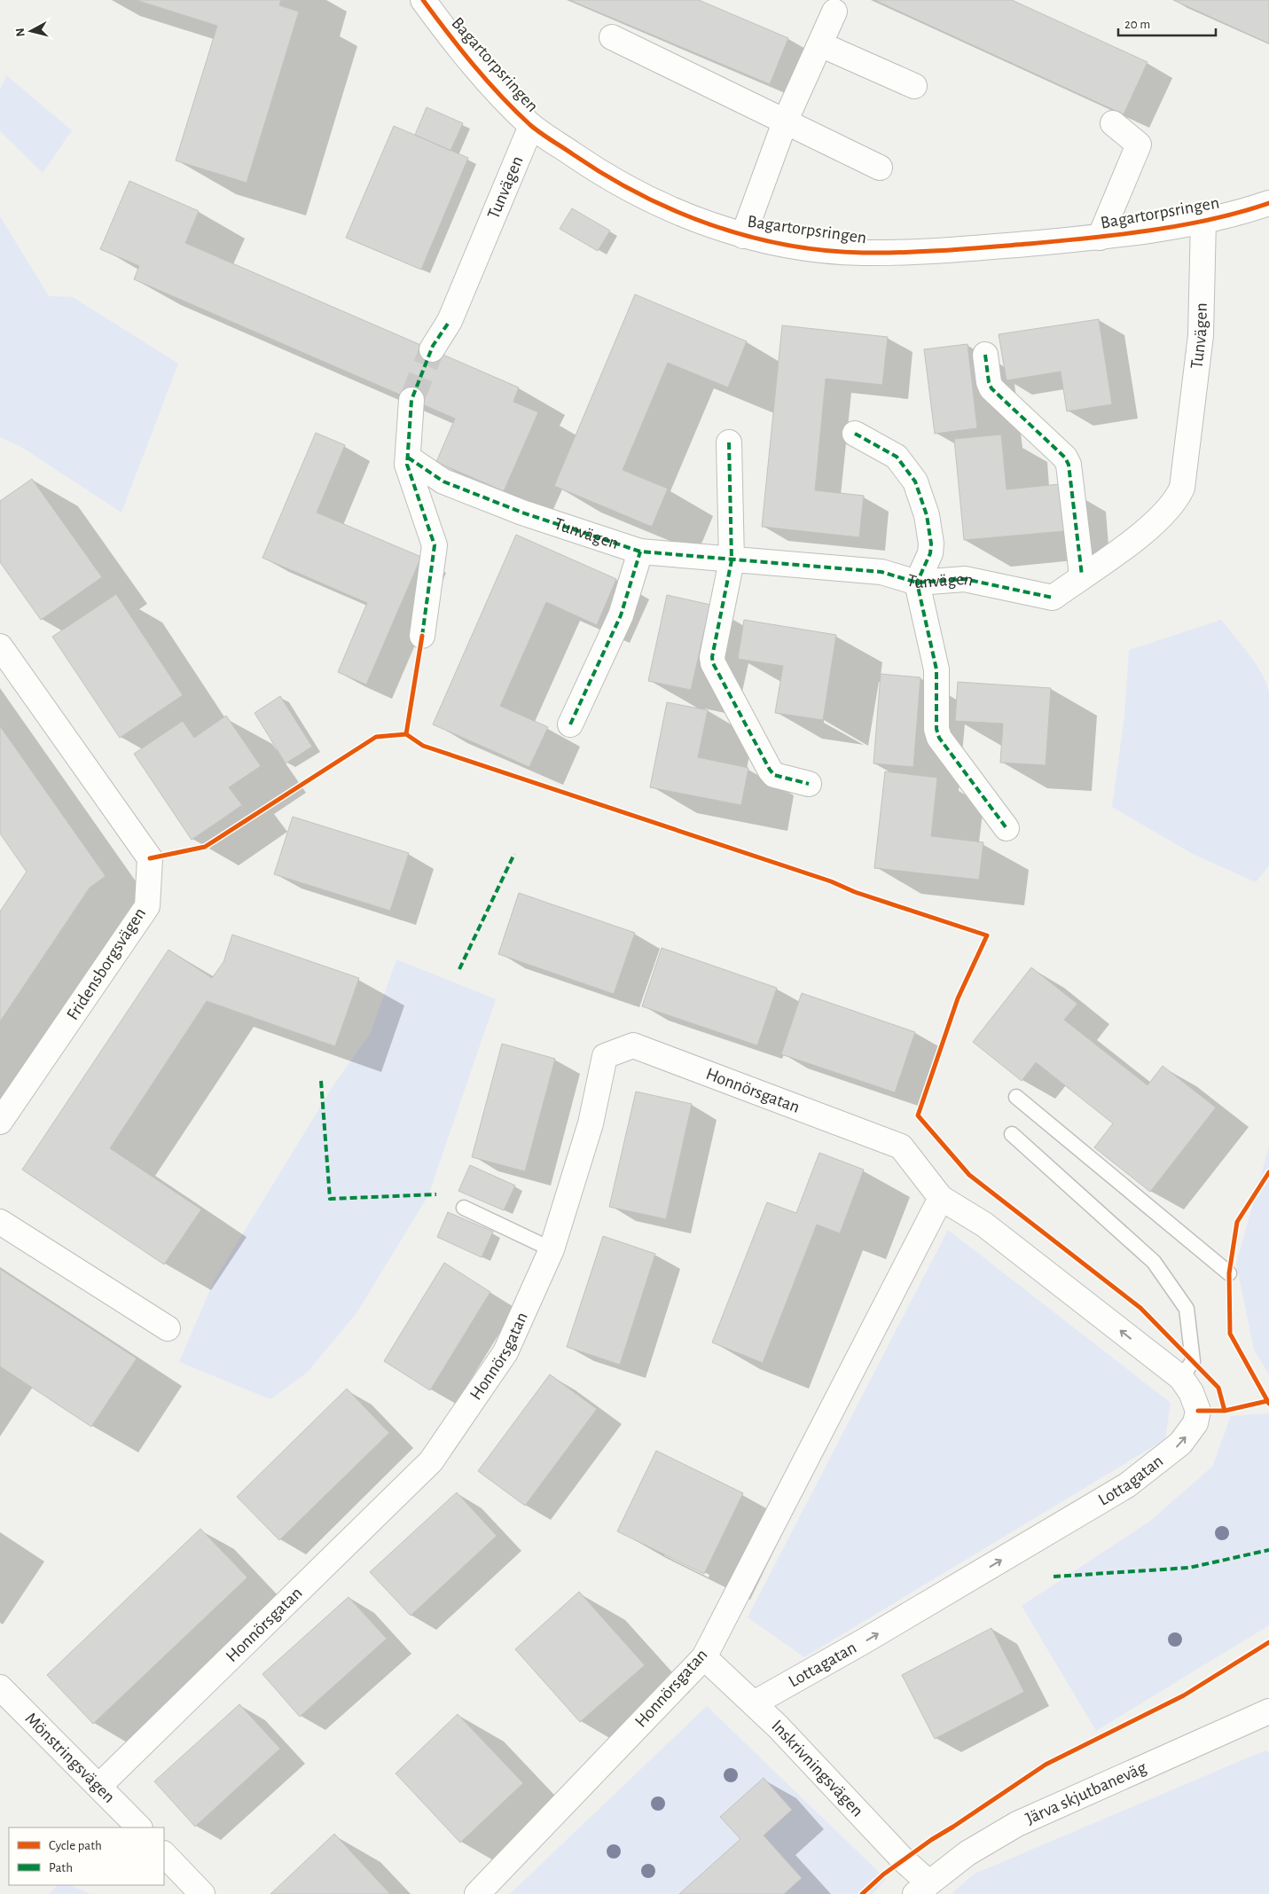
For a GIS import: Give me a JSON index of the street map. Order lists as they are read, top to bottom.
{
  "streets": {
    "street": [
      "Bagartorpsringen",
      "Tunvägen",
      "Fridensborgsvägen",
      "Honnörsgatan",
      "Lottagatan",
      "Mönstringsvägen",
      "Inskrivningsvägen",
      "Järva skjutbaneväg"
    ]
  },
  "crossings": [
    ["Bagartorpsringen", "Tunvägen"],
    ["Honnörsgatan", "Lottagatan"],
    ["Honnörsgatan", "Mönstringsvägen"],
    ["Honnörsgatan", "Inskrivningsvägen"],
    ["Lottagatan", "Inskrivningsvägen"],
    ["Inskrivningsvägen", "Järva skjutbaneväg"]
  ],
  "legend": ["Cycle path", "Path"],
  "scale_bar": "20 m",
  "north": "left"
}
